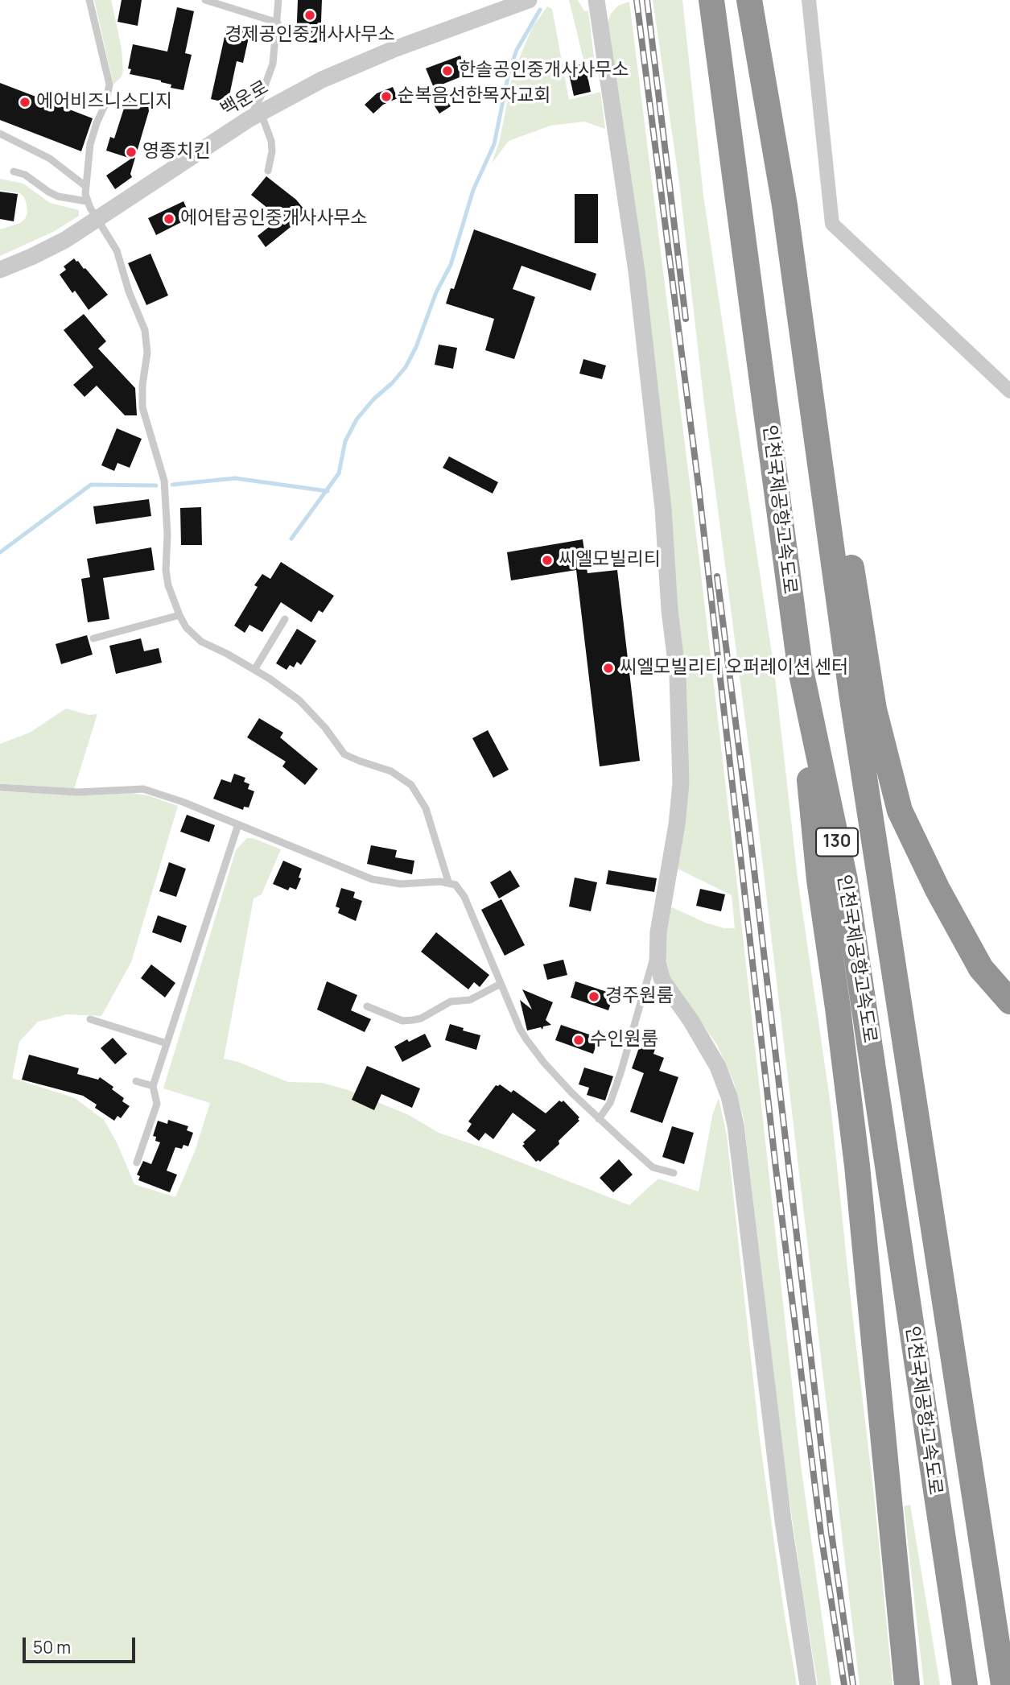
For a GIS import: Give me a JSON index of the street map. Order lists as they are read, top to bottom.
{
  "streets": {
    "highway": ["인천국제공항고속도로", "130"],
    "street": ["백운로"]
  },
  "places": [
    "경제공인중개사사무소",
    "한솔공인중개사사무소",
    "순복음선한목자교회",
    "에어비즈니스디지",
    "영종치킨",
    "에어탑공인중개사사무소",
    "씨엘모빌리티",
    "씨엘모빌리티 오퍼레이션 센터",
    "경주원룸",
    "수인원룸"
  ],
  "scale_bar": "50 m"
}
